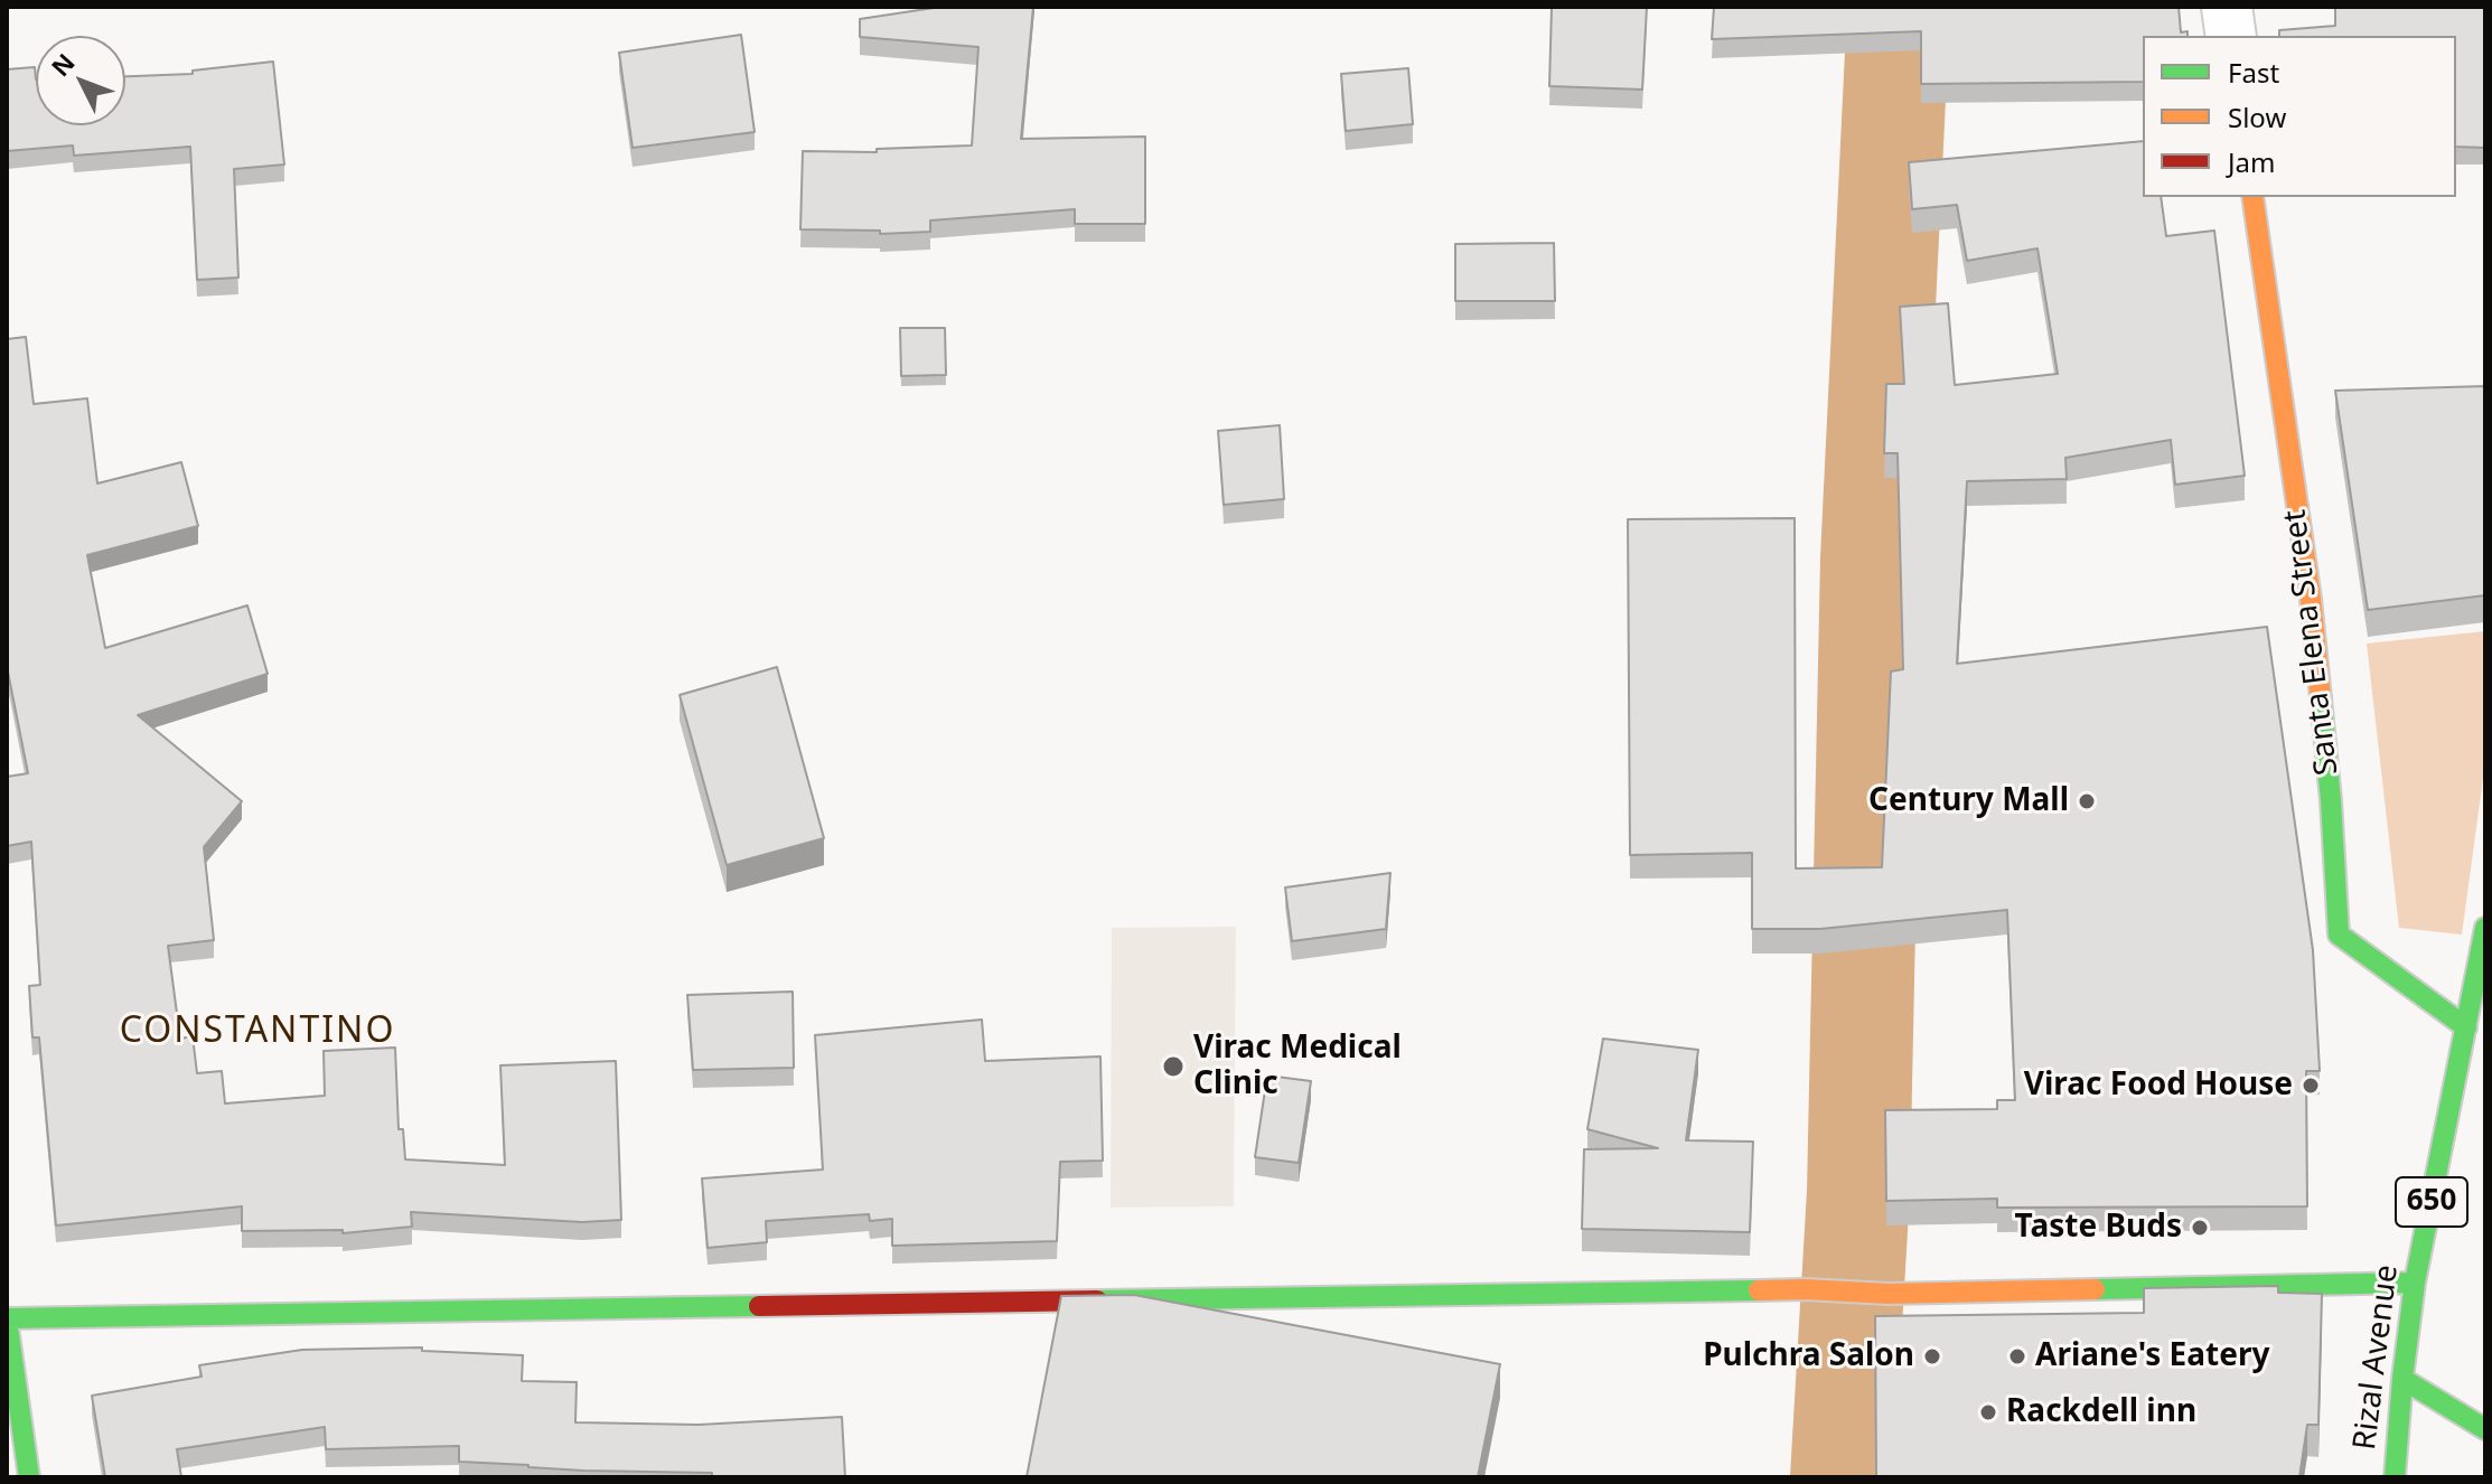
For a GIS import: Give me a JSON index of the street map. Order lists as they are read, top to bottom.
{
  "streets": {
    "main road": ["Santa Elena Street", "650", "Rizal Avenue"]
  },
  "crossings": [
    ["Santa Elena Street", "Rizal Avenue"]
  ],
  "districts": ["CONSTANTINO"],
  "places": [
    "Century Mall",
    "Virac Medical Clinic",
    "Virac Food House",
    "Taste Buds",
    "Pulchra Salon",
    "Ariane's Eatery",
    "Rackdell inn"
  ],
  "legend": ["Fast", "Slow", "Jam"],
  "north": "top left"
}
